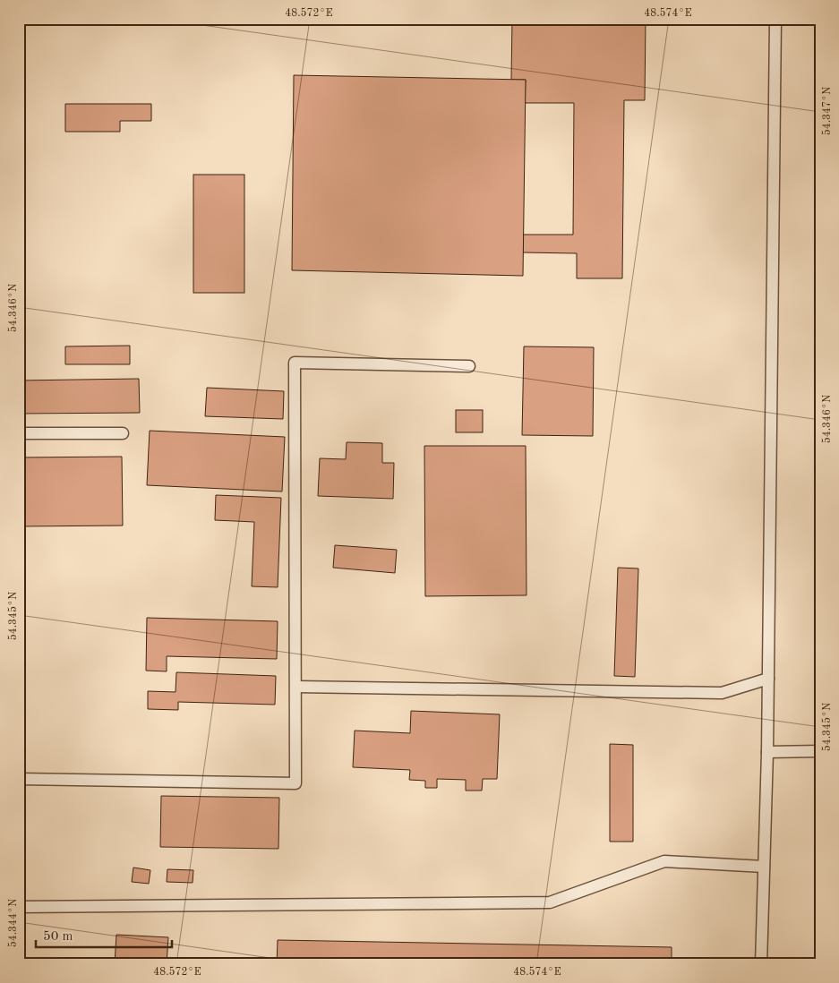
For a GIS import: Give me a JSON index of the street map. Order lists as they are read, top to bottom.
{
  "scale_bar": "50 m",
  "coordinates": [
    "48.572°E",
    "48.574°E",
    "54.347°N",
    "54.346°N",
    "54.345°N",
    "54.344°N"
  ]
}
